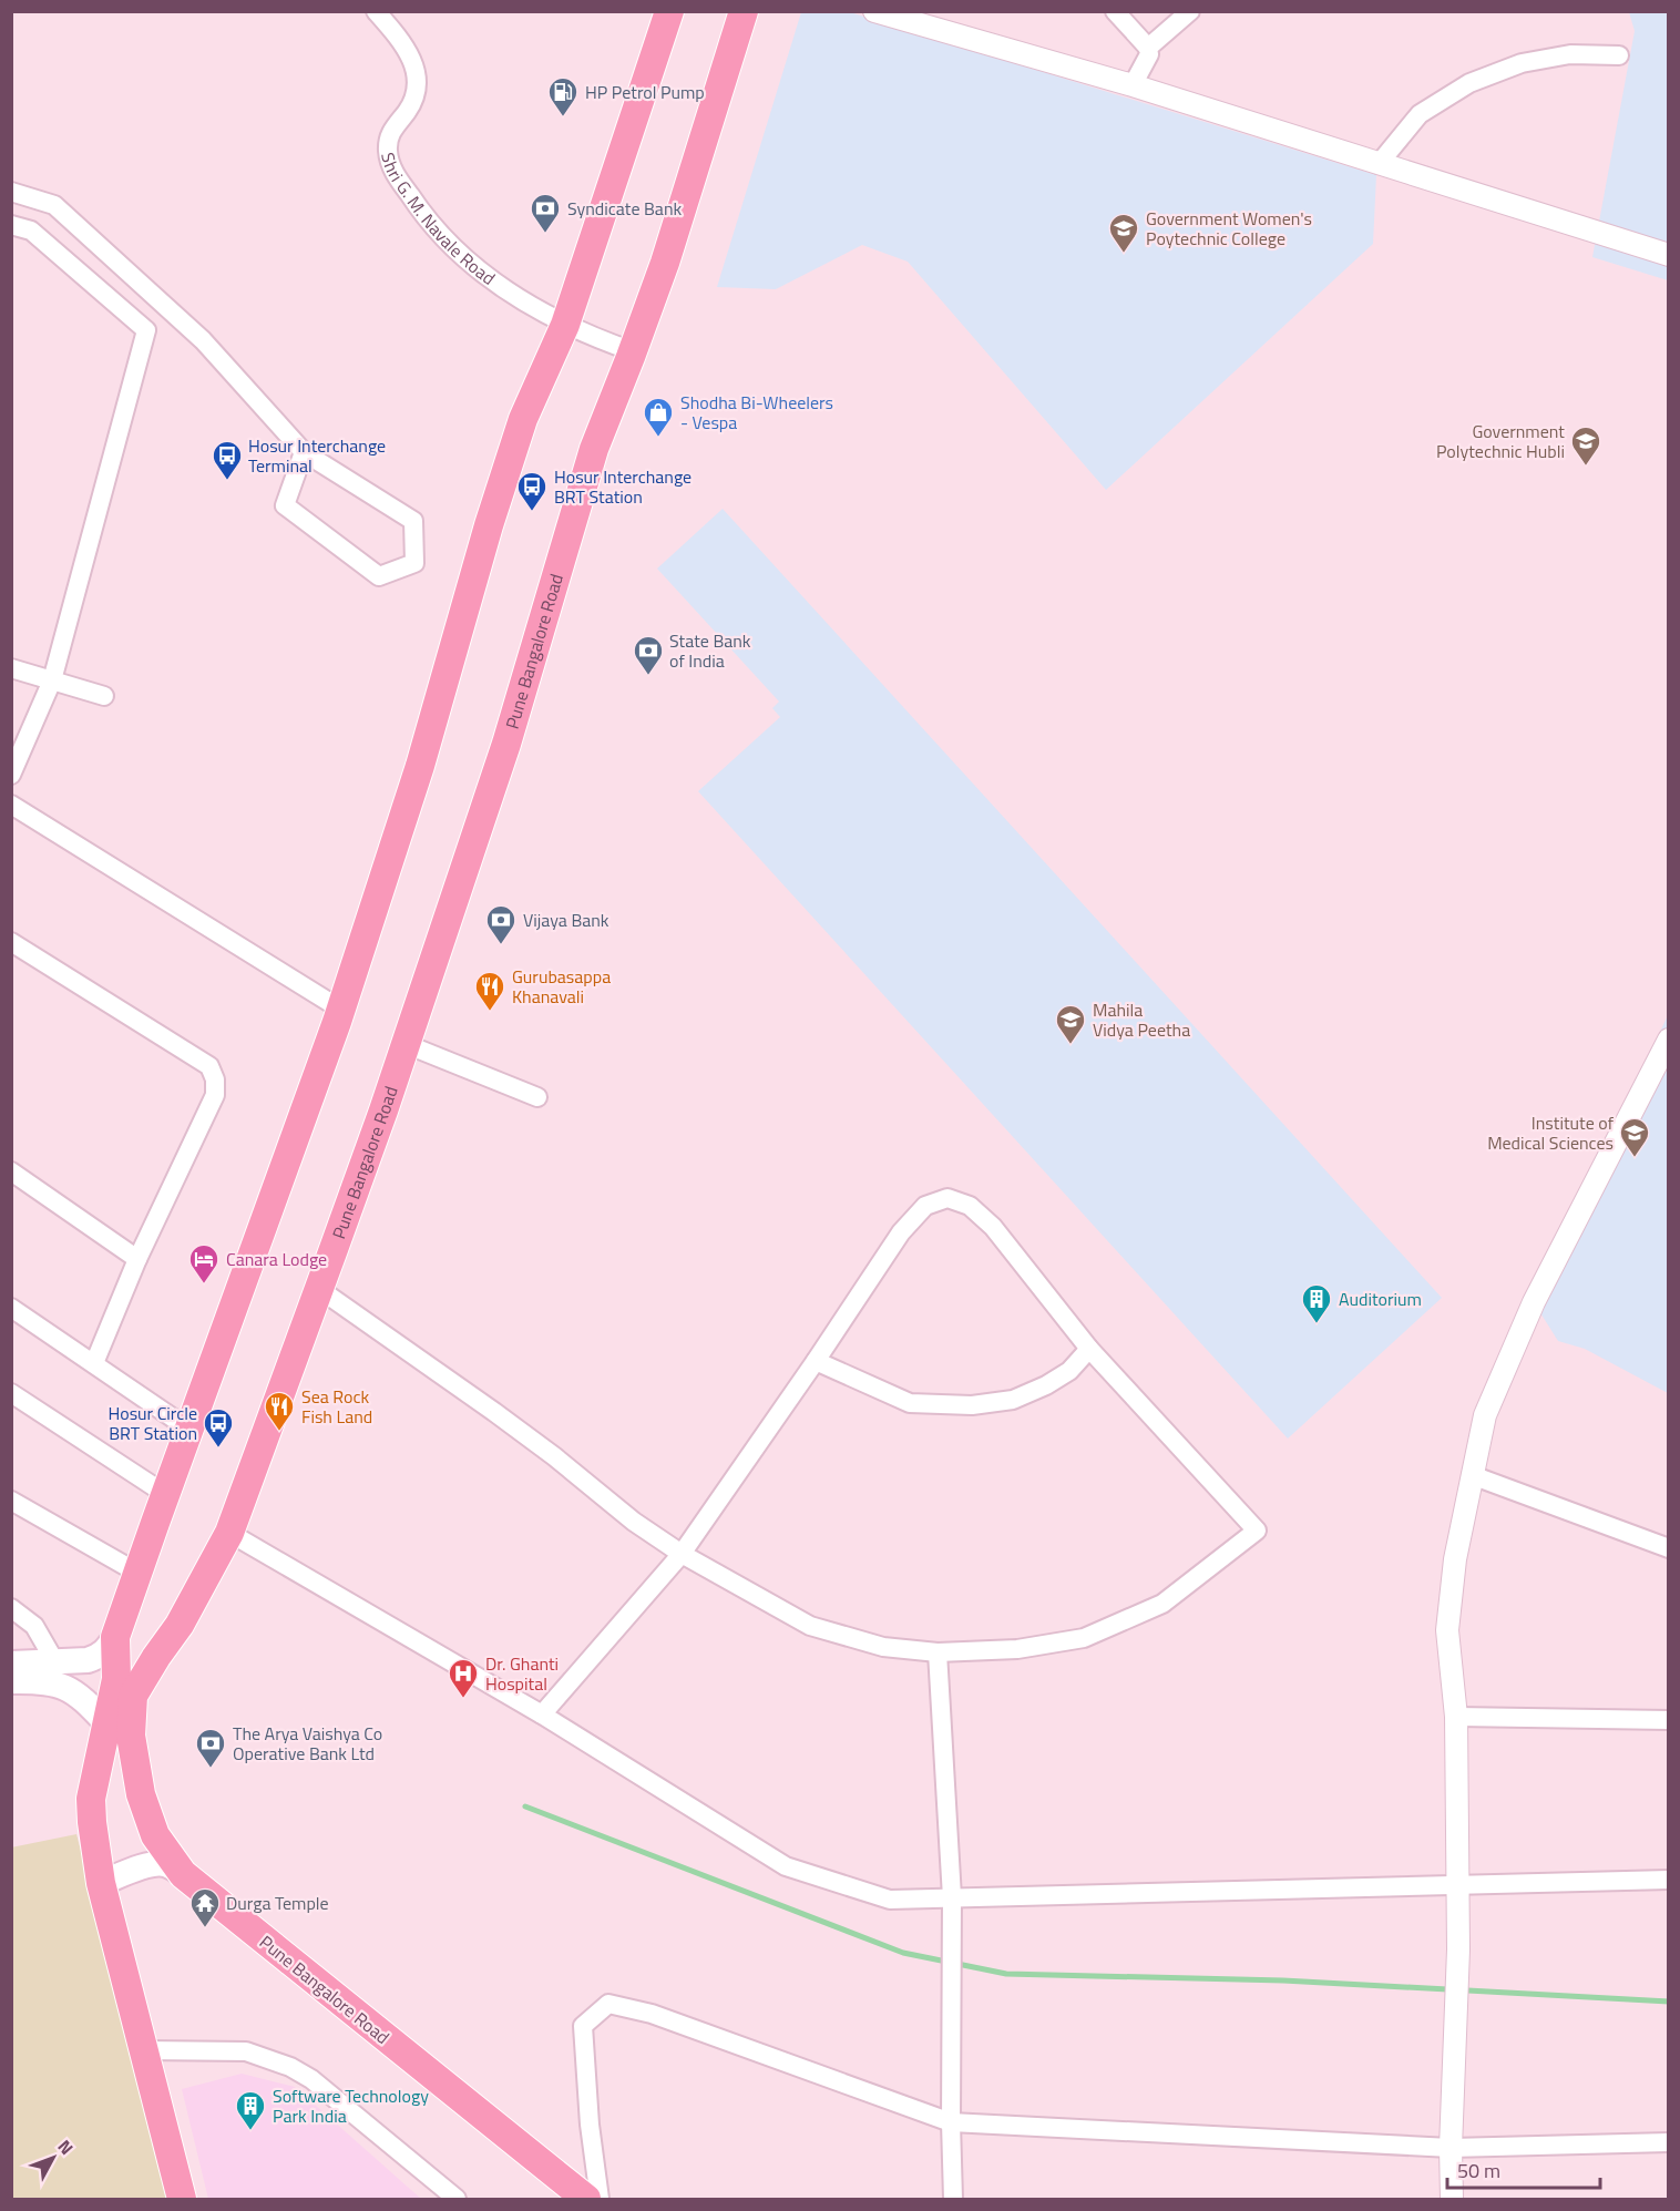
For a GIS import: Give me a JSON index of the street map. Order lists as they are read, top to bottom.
{
  "streets": {
    "main road": ["Pune Bangalore Road"],
    "street": ["Shri G. M. Navale Road"]
  },
  "crossings": [
    ["Shri G. M. Navale Road", "Pune Bangalore Road"]
  ],
  "places": {
    "fuel station": ["HP Petrol Pump"],
    "bank": [
      "Syndicate Bank",
      "State Bank of India",
      "Vijaya Bank",
      "The Arya Vaishya Co Operative Bank Ltd"
    ],
    "school or university": [
      "Government Women's Poytechnic College",
      "Government Polytechnic Hubli",
      "Mahila Vidya Peetha",
      "Institute of Medical Sciences"
    ],
    "shop": ["Shodha Bi-Wheelers - Vespa"],
    "bus stop": ["Hosur Interchange Terminal", "Hosur Interchange BRT Station", "Hosur Circle BRT Station"],
    "restaurant": ["Gurubasappa Khanavali", "Sea Rock Fish Land"],
    "hotel": ["Canara Lodge"],
    "building": ["Auditorium", "Software Technology Park India"],
    "hospital": ["Dr. Ghanti Hospital"],
    "temple": ["Durga Temple"]
  },
  "scale_bar": "50 m",
  "north": "top right"
}
